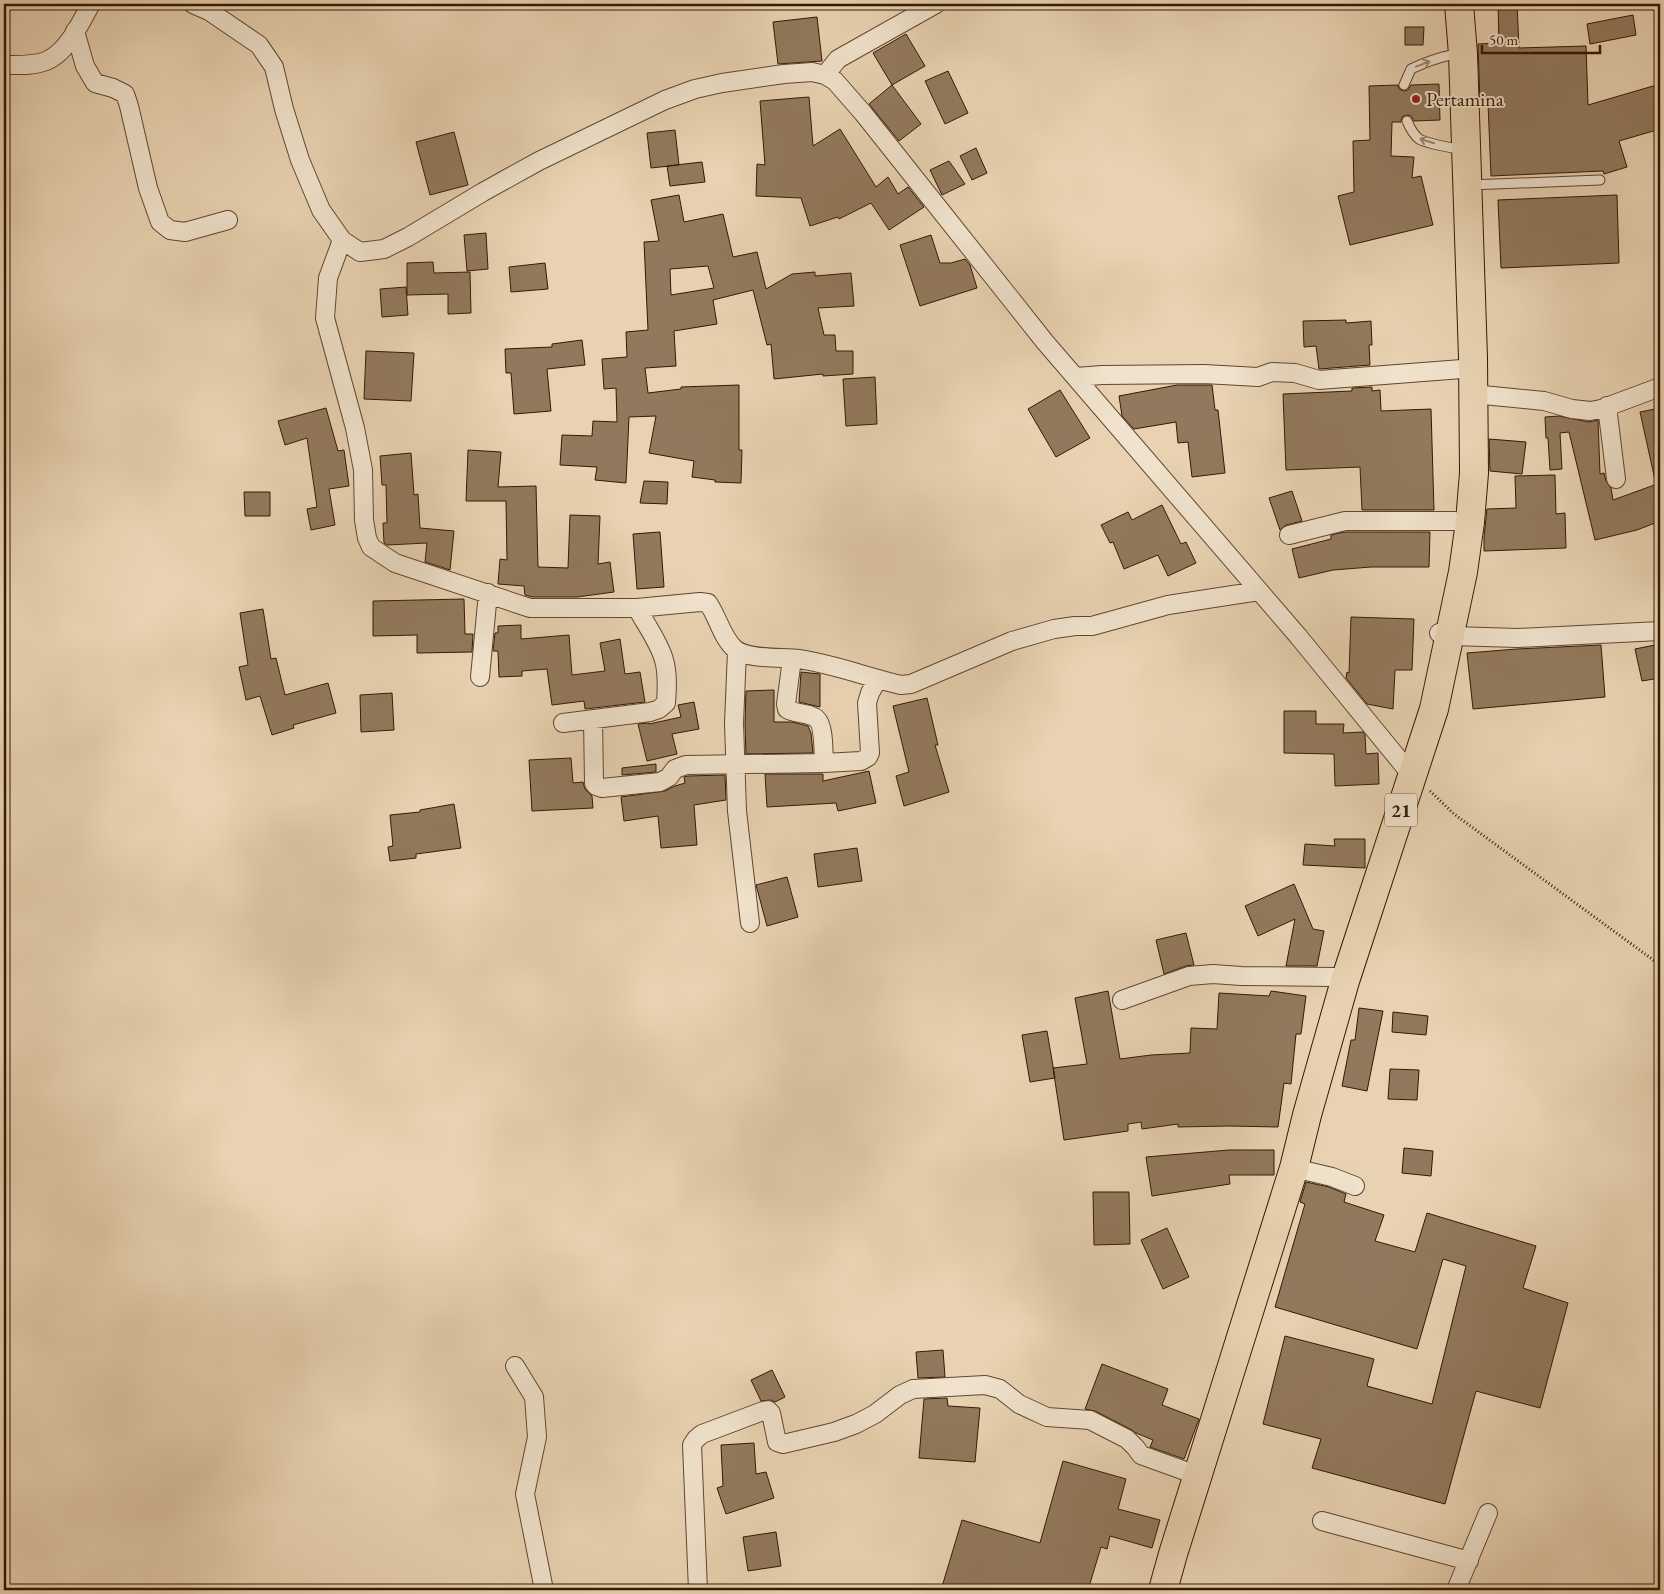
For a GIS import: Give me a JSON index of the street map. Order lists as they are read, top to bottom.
{
  "streets": {
    "highway": ["21"]
  },
  "places": ["Pertamina"],
  "scale_bar": "50 m"
}
